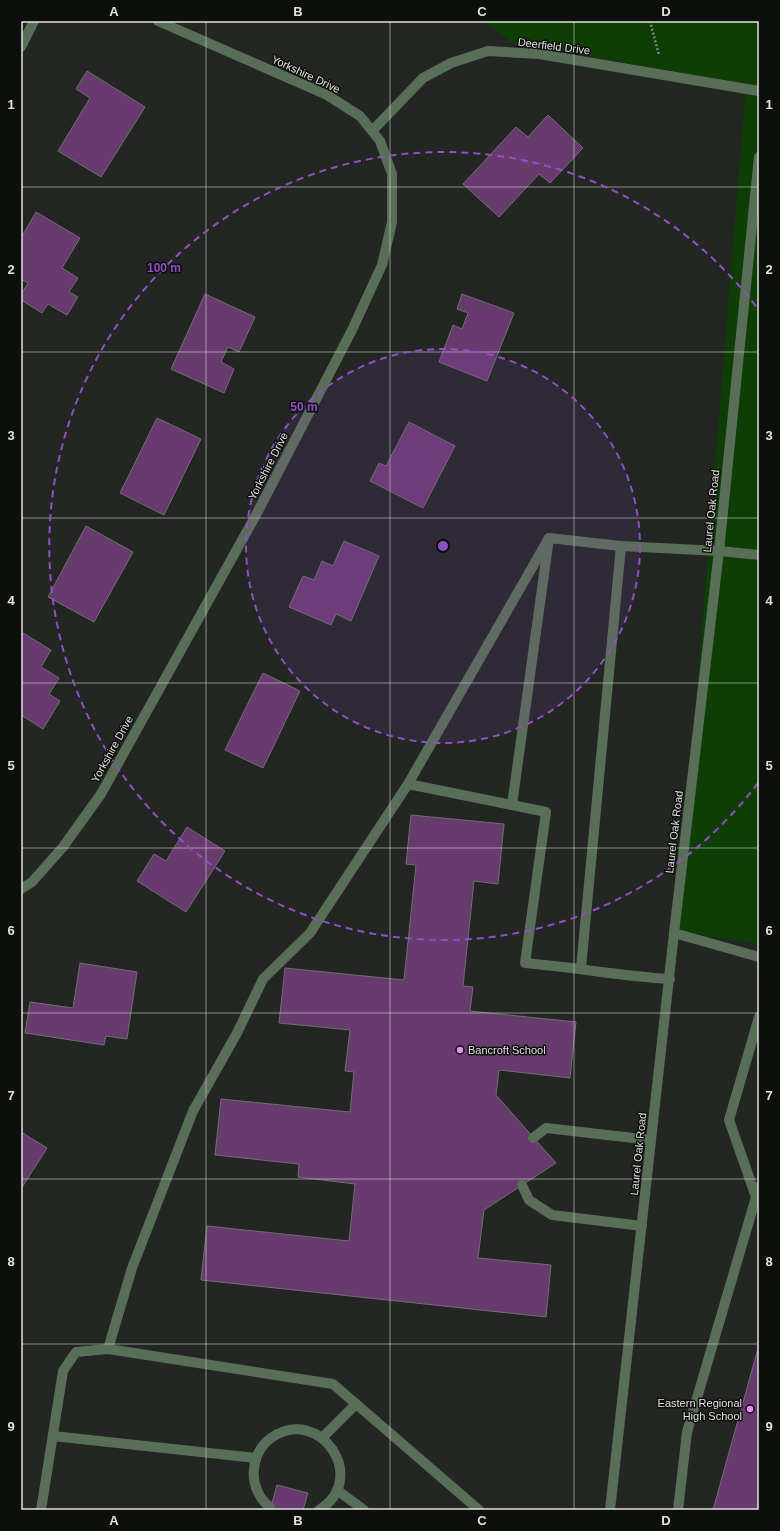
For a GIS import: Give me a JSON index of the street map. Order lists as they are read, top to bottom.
{
  "streets": {
    "street": ["Deerfield Drive", "Yorkshire Drive", "Laurel Oak Road"]
  },
  "crossings": [
    ["Deerfield Drive", "Yorkshire Drive"]
  ],
  "places": ["Bancroft School", "Eastern Regional High School"],
  "grid": {
    "columns": [
      "A",
      "B",
      "C",
      "D"
    ],
    "rows": [
      "1",
      "2",
      "3",
      "4",
      "5",
      "6",
      "7",
      "8",
      "9"
    ]
  },
  "rings": ["100 m", "50 m"]
}
